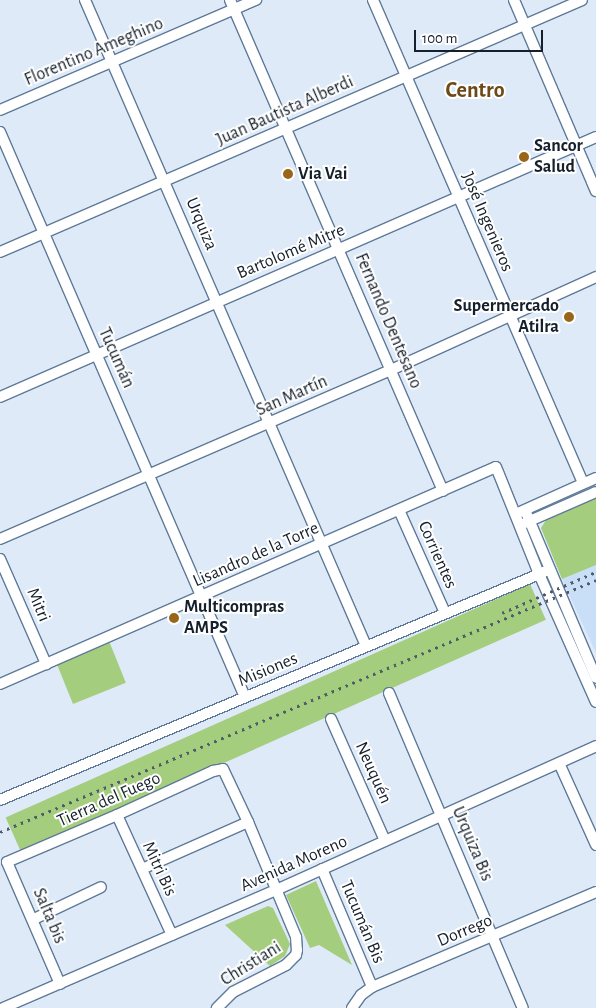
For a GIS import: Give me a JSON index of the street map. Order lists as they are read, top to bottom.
{
  "streets": {
    "street": [
      "Florentino Ameghino",
      "Juan Bautista Alberdi",
      "José Ingenieros",
      "Urquiza",
      "Bartolomé Mitre",
      "Fernando Dentesano",
      "Tucumán",
      "San Martín",
      "Lisandro de la Torre",
      "Corrientes",
      "Mitri",
      "Misiones",
      "Neuquén",
      "Tierra del Fuego",
      "Urquiza Bis",
      "Avenida Moreno",
      "Mitri Bis",
      "Salta bis",
      "Tucumán Bis",
      "Dorrego",
      "Christiani"
    ]
  },
  "crossings": [
    ["Florentino Ameghino", "Urquiza"],
    ["Florentino Ameghino", "Fernando Dentesano"],
    ["Juan Bautista Alberdi", "José Ingenieros"],
    ["Juan Bautista Alberdi", "Urquiza"],
    ["Juan Bautista Alberdi", "Fernando Dentesano"],
    ["Juan Bautista Alberdi", "Tucumán"],
    ["José Ingenieros", "Bartolomé Mitre"],
    ["José Ingenieros", "San Martín"],
    ["Urquiza", "Bartolomé Mitre"],
    ["Urquiza", "San Martín"],
    ["Urquiza", "Lisandro de la Torre"],
    ["Bartolomé Mitre", "Fernando Dentesano"],
    ["Bartolomé Mitre", "Tucumán"],
    ["Fernando Dentesano", "San Martín"],
    ["Fernando Dentesano", "Lisandro de la Torre"],
    ["Tucumán", "San Martín"],
    ["Tucumán", "Lisandro de la Torre"],
    ["Lisandro de la Torre", "Corrientes"],
    ["Lisandro de la Torre", "Mitri"],
    ["Corrientes", "Misiones"],
    ["Neuquén", "Avenida Moreno"],
    ["Tierra del Fuego", "Mitri Bis"],
    ["Tierra del Fuego", "Salta bis"],
    ["Urquiza Bis", "Avenida Moreno"],
    ["Urquiza Bis", "Dorrego"],
    ["Avenida Moreno", "Mitri Bis"],
    ["Avenida Moreno", "Salta bis"],
    ["Avenida Moreno", "Tucumán Bis"],
    ["Avenida Moreno", "Christiani"],
    ["Tucumán Bis", "Dorrego"]
  ],
  "districts": ["Centro"],
  "places": [
    "Sancor Salud",
    "Via Vai",
    "Supermercado Atilra",
    "Multicompras AMPS"
  ],
  "scale_bar": "100 m"
}
